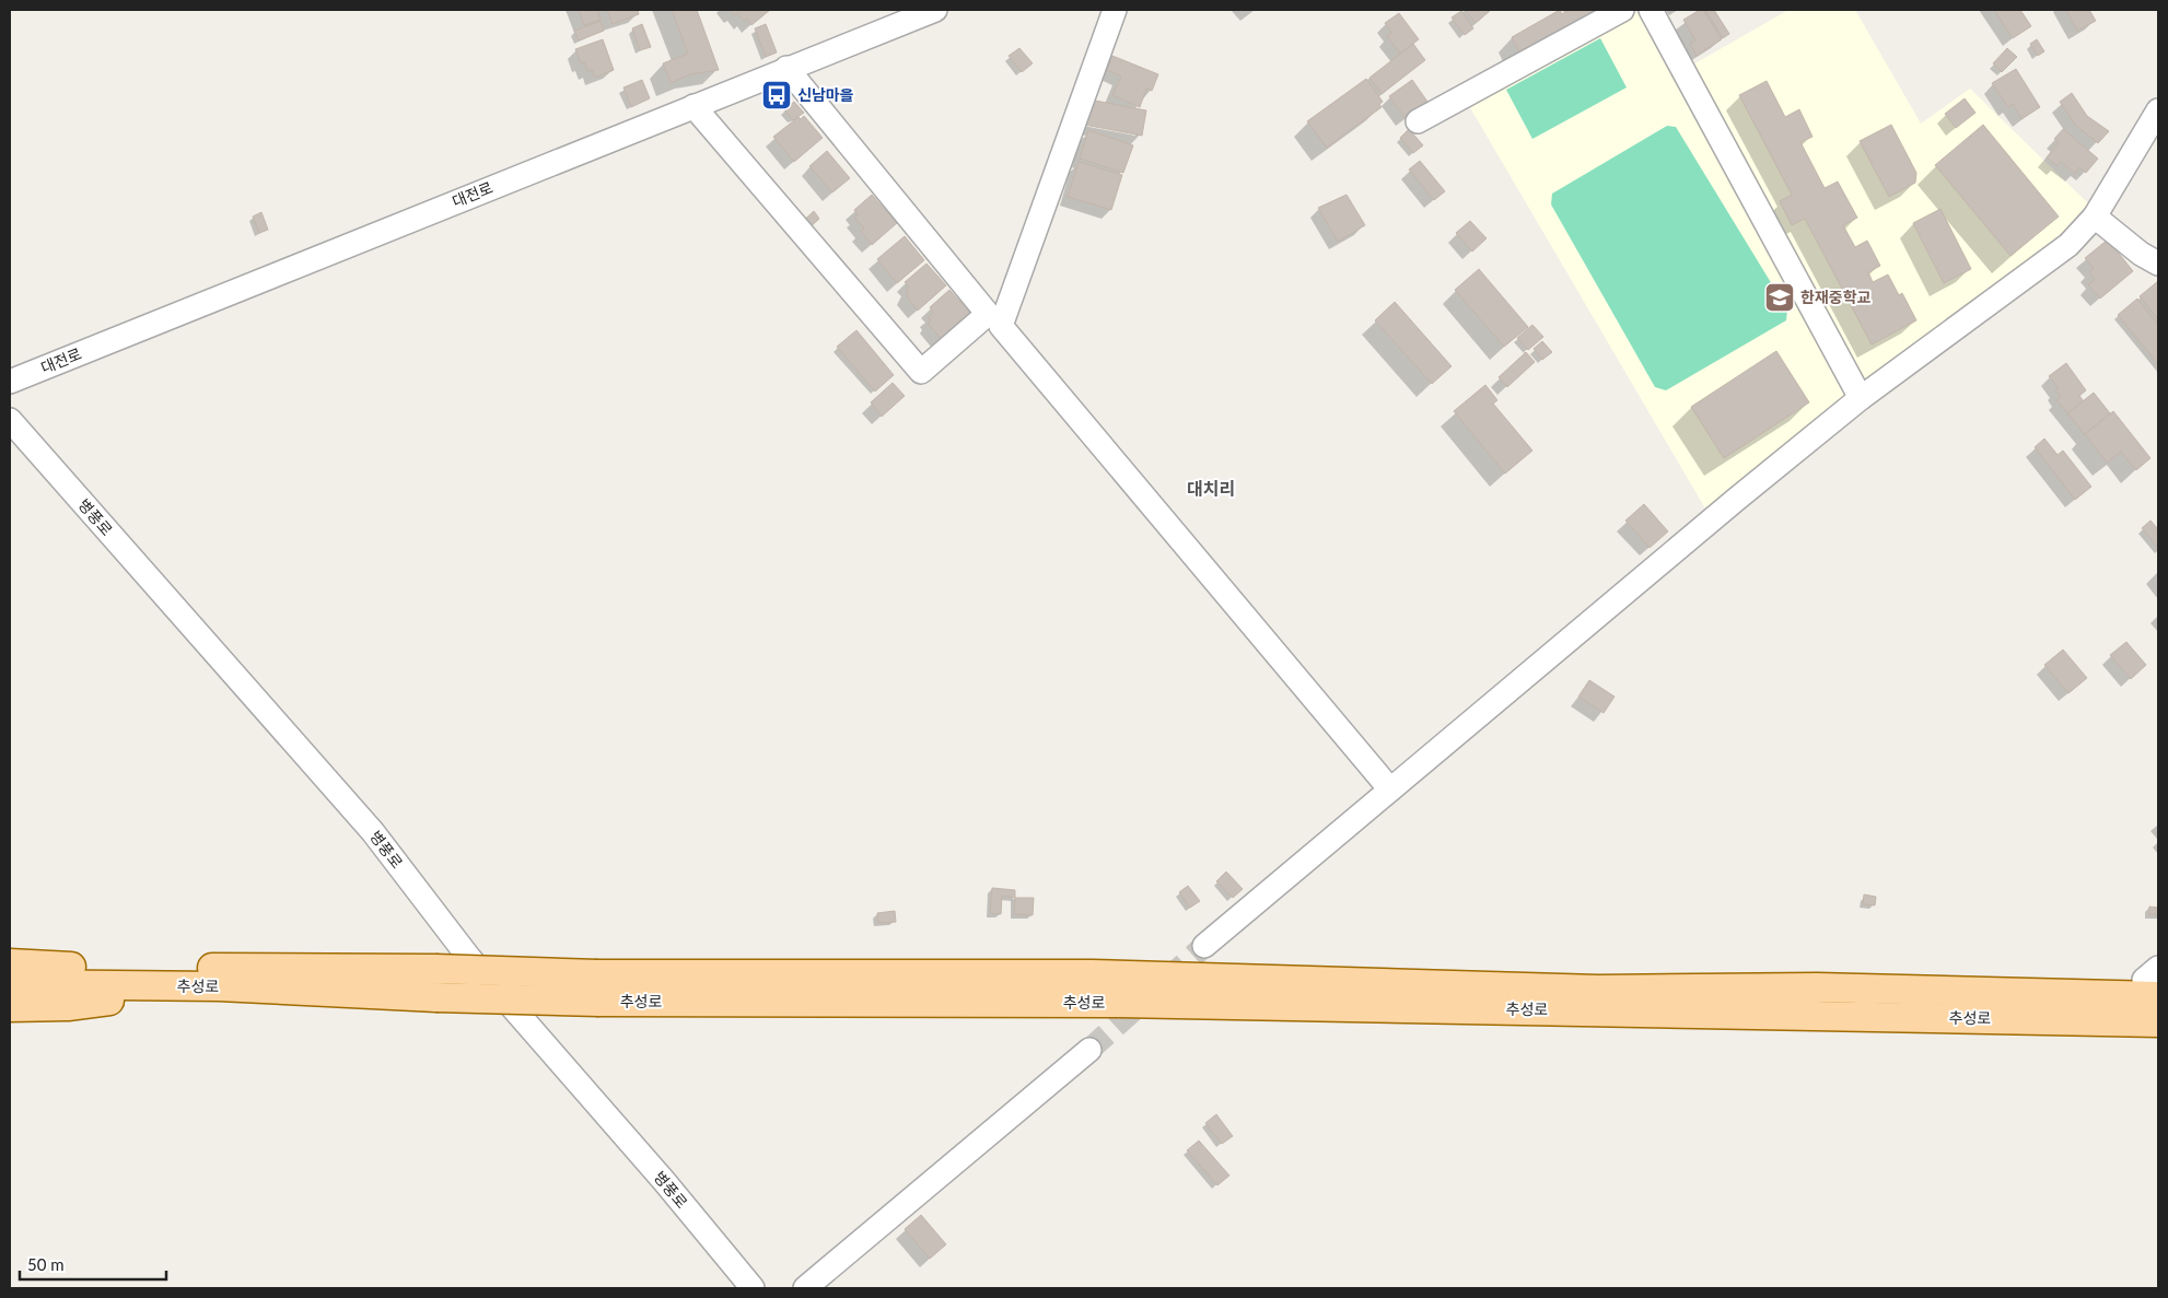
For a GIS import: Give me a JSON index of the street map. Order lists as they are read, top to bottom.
{
  "streets": {
    "main road": ["추성로"],
    "street": ["대전로", "병풍로"]
  },
  "districts": ["대치리"],
  "places": {
    "bus stop": ["신남마을"],
    "school or university": ["한재중학교"]
  },
  "scale_bar": "50 m"
}
